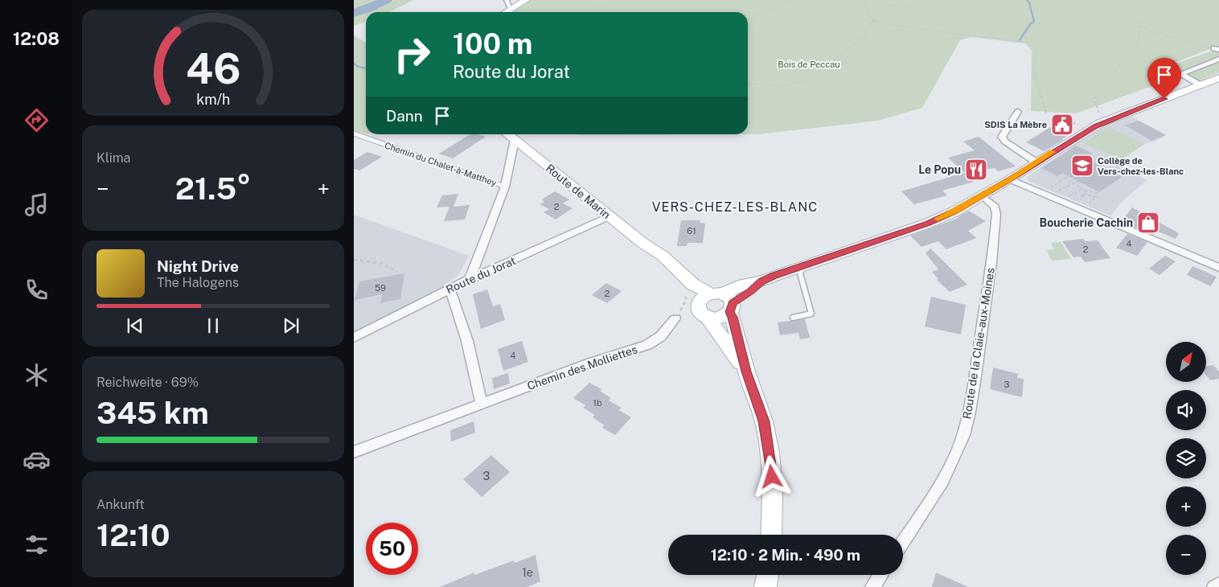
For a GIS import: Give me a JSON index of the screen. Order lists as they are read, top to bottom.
{
  "streets": {
    "main road": ["Route de Marin"],
    "street": ["Route du Jorat", "Route de la Claie-aux-Moines", "Chemin des Molliettes"],
    "lane": ["Chemin du Chalet-à-Matthey"]
  },
  "crossings": [
    ["Route de Marin", "Route du Jorat"]
  ],
  "districts": ["VERS-CHEZ-LES-BLANC"],
  "parks": ["Bois de Peccau"],
  "places": {
    "public building": ["SDIS La Mèbre"],
    "school or university": ["Collège de Vers-chez-les-Blanc"],
    "restaurant": ["Le Popu"],
    "shop": ["Boucherie Cachin"]
  },
  "house_numbers": [
    "2",
    "61",
    "4",
    "2",
    "59",
    "2",
    "4",
    "3",
    "1b",
    "3",
    "1e"
  ],
  "north": "top right",
  "page": {
    "tabs": "12:08",
    "turn": ["100 m", "Route du Jorat"],
    "then": "Dann",
    "tile": [
      "Klima",
      ["Reichweite · 69%", "345 km"],
      ["Ankunft", "12:10"]
    ],
    "heat": ["−", "21.5°", "+"],
    "song": ["Night Drive", "The Halogens"],
    "map_buttons": ["+", "−"],
    "limit": "50",
    "trip": "12:10 · 2 Min. · 490 m",
    "gauge": ["46", "km/h"]
  }
}
